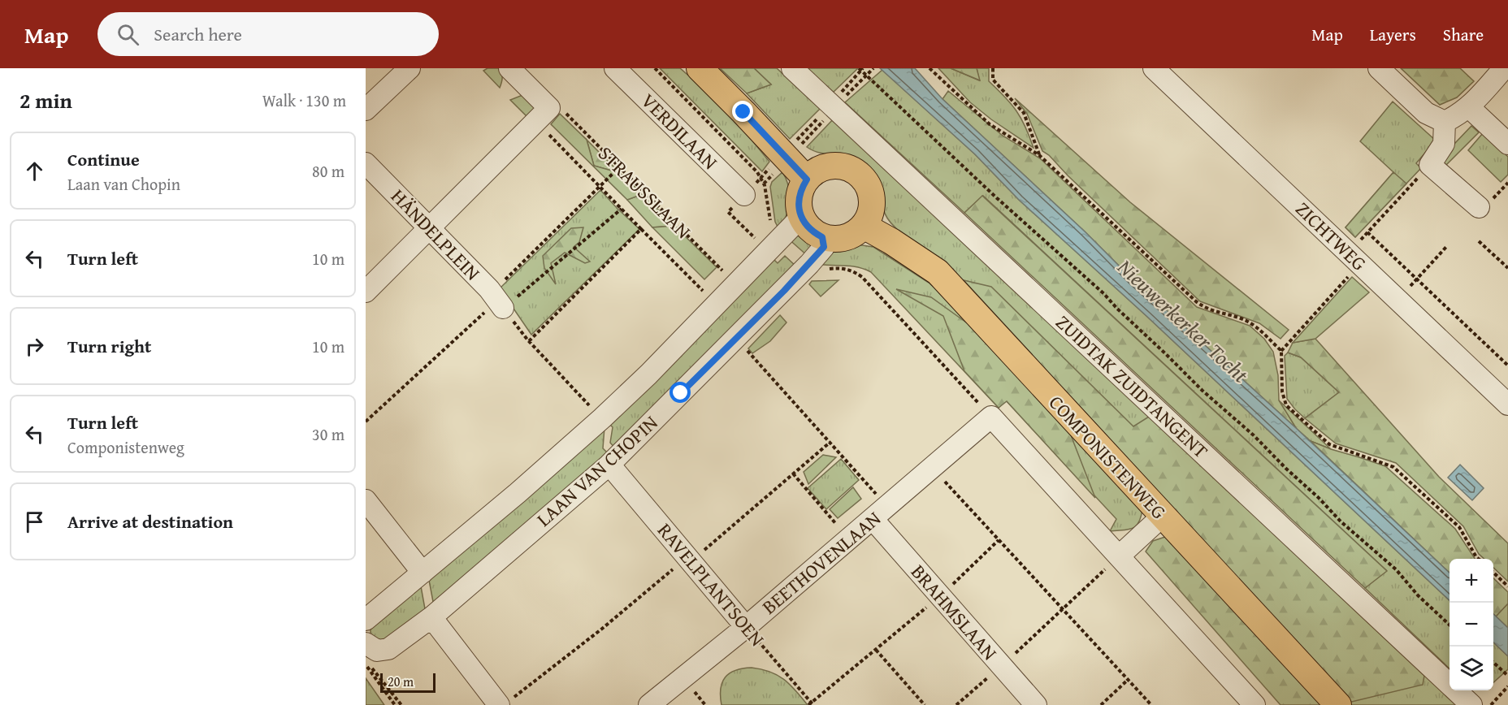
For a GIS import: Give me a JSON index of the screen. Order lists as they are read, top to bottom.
{
  "streets": {
    "main road": ["COMPONISTENWEG"],
    "street": [
      "VERDILAAN",
      "HÄNDELPLEIN",
      "ZICHTWEG",
      "ZUIDTAK ZUIDTANGENT",
      "LAAN VAN CHOPIN",
      "BEETHOVENLAAN",
      "RAVELPLANTSOEN",
      "BRAHMSLAAN"
    ],
    "path": ["STRAUSSLAAN"]
  },
  "crossings": [
    ["STRAUSSLAAN", "LAAN VAN CHOPIN"],
    ["COMPONISTENWEG", "LAAN VAN CHOPIN"],
    ["LAAN VAN CHOPIN", "RAVELPLANTSOEN"],
    ["BEETHOVENLAAN", "RAVELPLANTSOEN"],
    ["BEETHOVENLAAN", "BRAHMSLAAN"]
  ],
  "water": ["Nieuwerkerker Tocht"],
  "scale_bar": "20 m",
  "page": {
    "header": "Map",
    "search": "Search here",
    "nav": ["Map", "Layers", "Share"],
    "heading": ["2 min", "Walk · 130 m"],
    "list": [
      ["Continue", "Laan van Chopin", "80 m"],
      ["Turn left", "10 m"],
      ["Turn right", "10 m"],
      ["Turn left", "Componistenweg", "30 m"],
      "Arrive at destination"
    ],
    "map_buttons": ["+", "−"],
    "scale": "20 m"
  }
}
